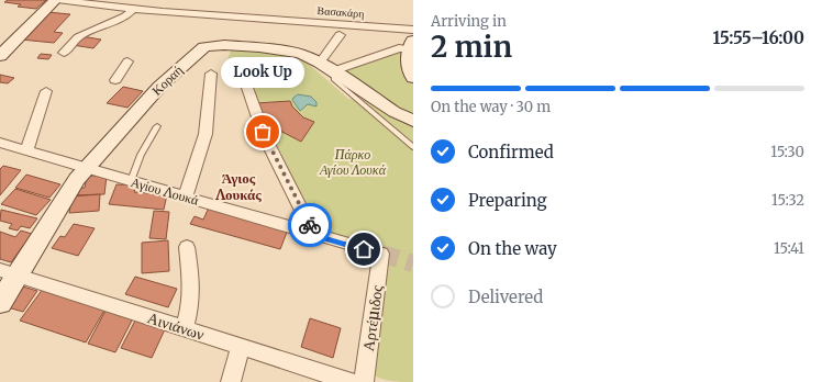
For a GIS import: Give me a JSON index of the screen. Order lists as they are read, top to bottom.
{
  "streets": {
    "street": [
      "Βασακάρη",
      "Κοραή",
      "Αγίου Λουκά",
      "Αρτέμιδος",
      "Αινιάνων"
    ]
  },
  "crossings": [
    ["Κοραή", "Αγίου Λουκά"],
    ["Κοραή", "Αινιάνων"],
    ["Αγίου Λουκά", "Αρτέμιδος"]
  ],
  "districts": ["Άγιος Λουκάς"],
  "parks": ["Πάρκο Αγίου Λουκά"],
  "places": ["Look Up"],
  "page": {
    "heading": ["2 min", "Arriving in", "15:55–16:00"],
    "bubble": "Look Up",
    "bar": "On the way · 30 m",
    "list": [
      ["Confirmed", "15:30"],
      ["Preparing", "15:32"],
      ["On the way", "15:41"],
      "Delivered"
    ]
  }
}
